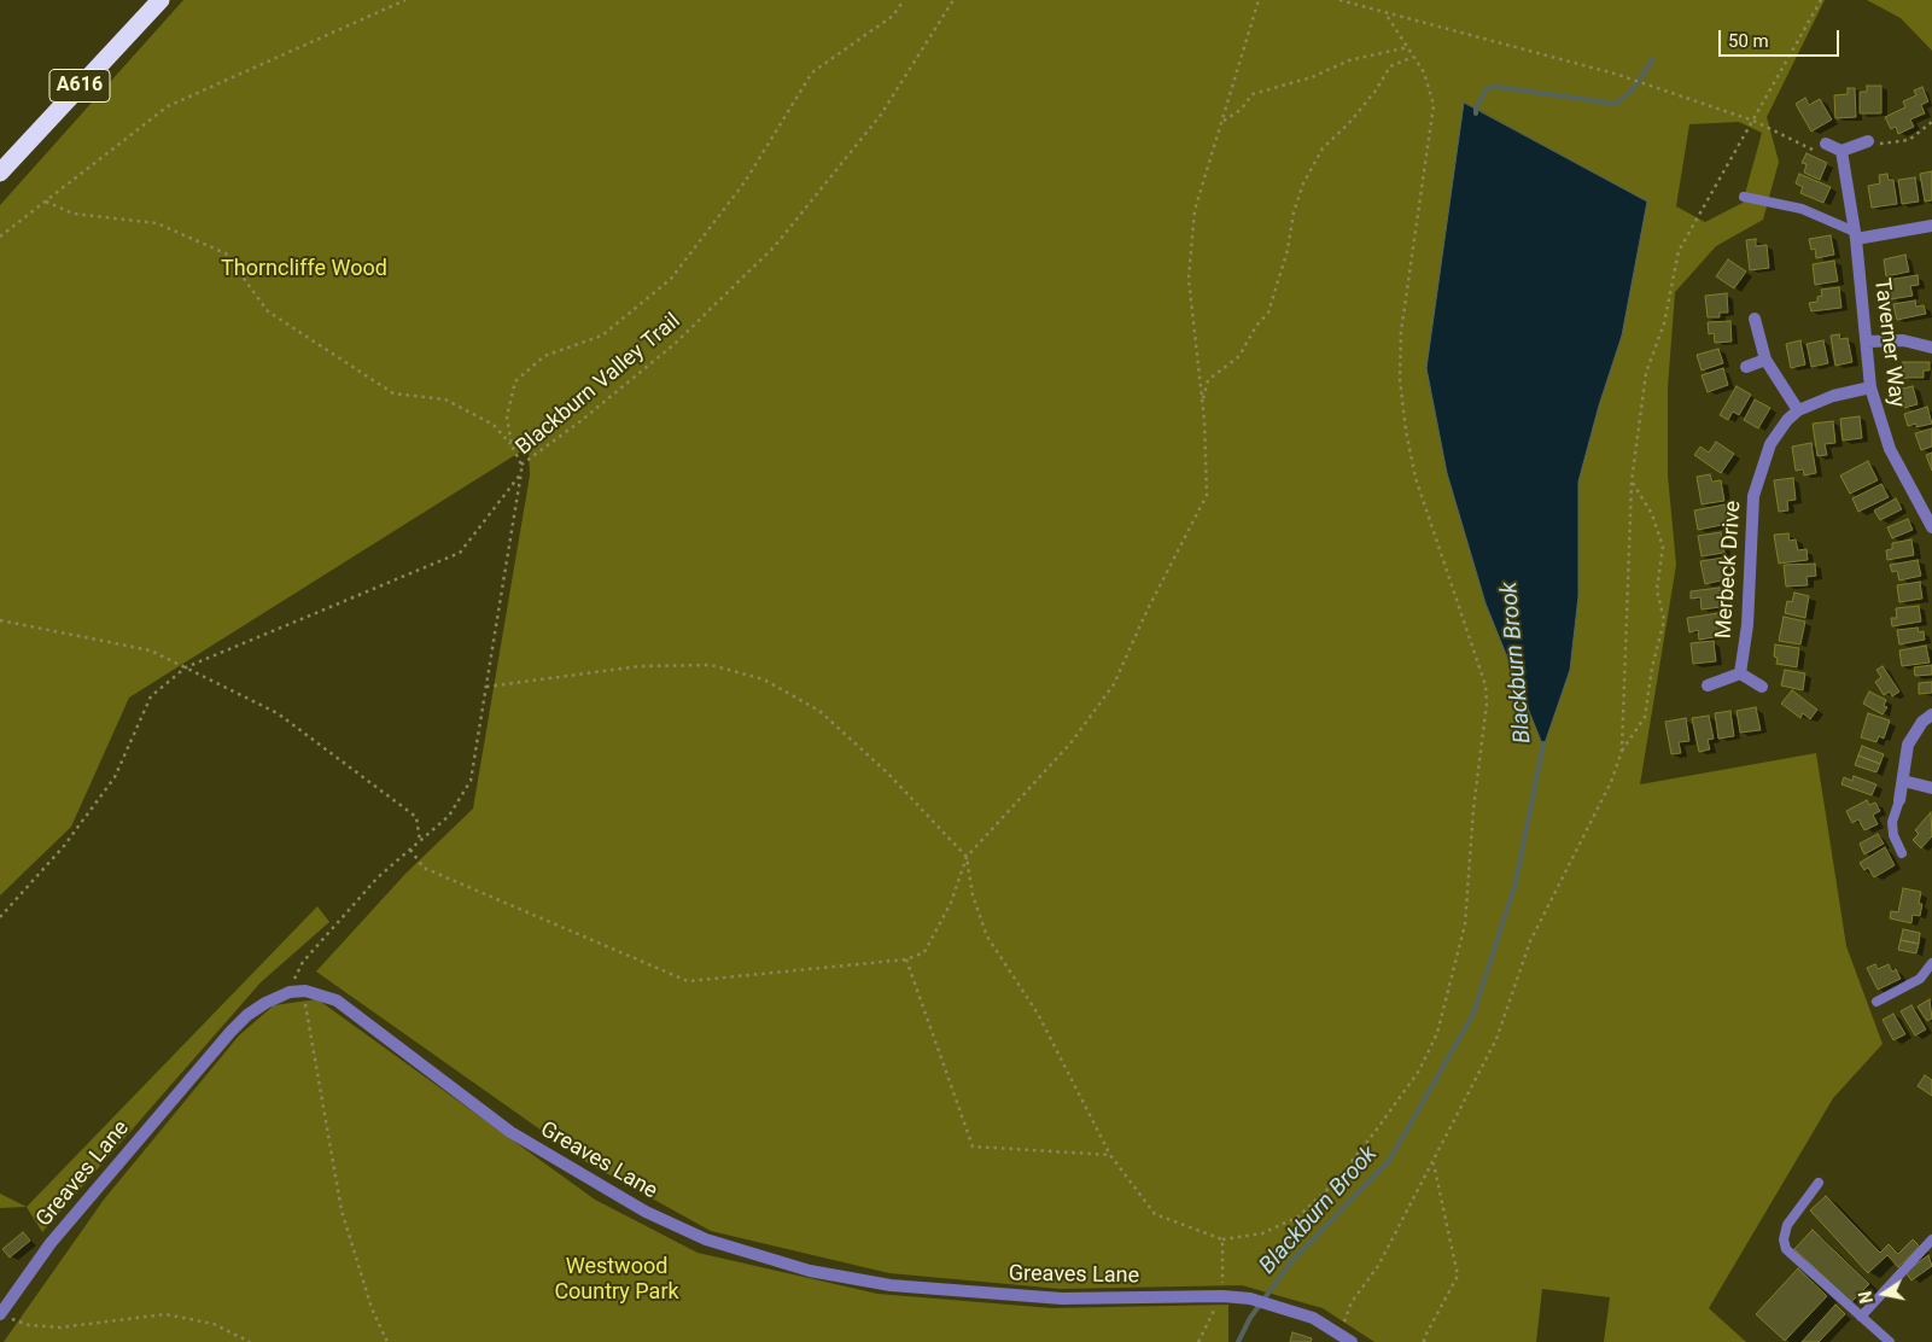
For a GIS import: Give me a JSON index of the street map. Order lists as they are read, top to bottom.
{
  "streets": {
    "highway": ["A616"],
    "street": ["Taverner Way", "Merbeck Drive", "Greaves Lane"],
    "path": ["Blackburn Valley Trail"]
  },
  "crossings": [
    ["Taverner Way", "Merbeck Drive"],
    ["Blackburn Valley Trail", "Greaves Lane"]
  ],
  "water": ["Blackburn Brook"],
  "parks": ["Thorncliffe Wood", "Westwood Country Park"],
  "scale_bar": "50 m",
  "north": "left"
}
